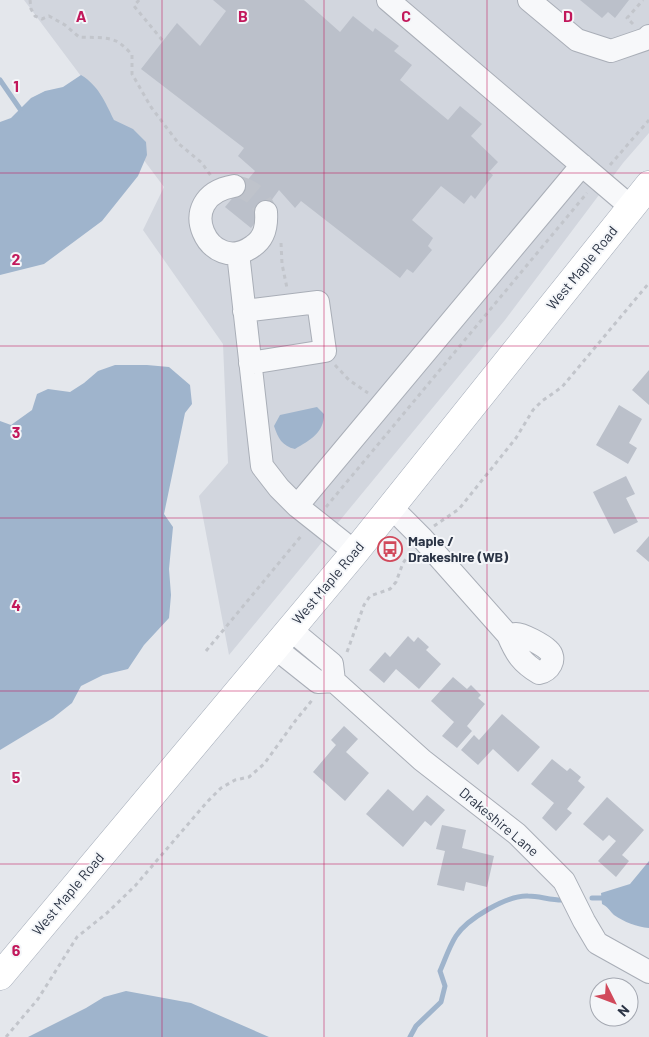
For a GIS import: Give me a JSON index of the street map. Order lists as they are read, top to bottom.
{
  "streets": {
    "main road": ["West Maple Road"],
    "street": ["Drakeshire Lane"]
  },
  "crossings": [
    ["West Maple Road", "Drakeshire Lane"]
  ],
  "places": {
    "bus stop": ["Maple / Drakeshire (WB)"]
  },
  "north": "bottom right",
  "grid": {
    "columns": [
      "A",
      "B",
      "C",
      "D"
    ],
    "rows": [
      "1",
      "2",
      "3",
      "4",
      "5",
      "6"
    ]
  }
}
